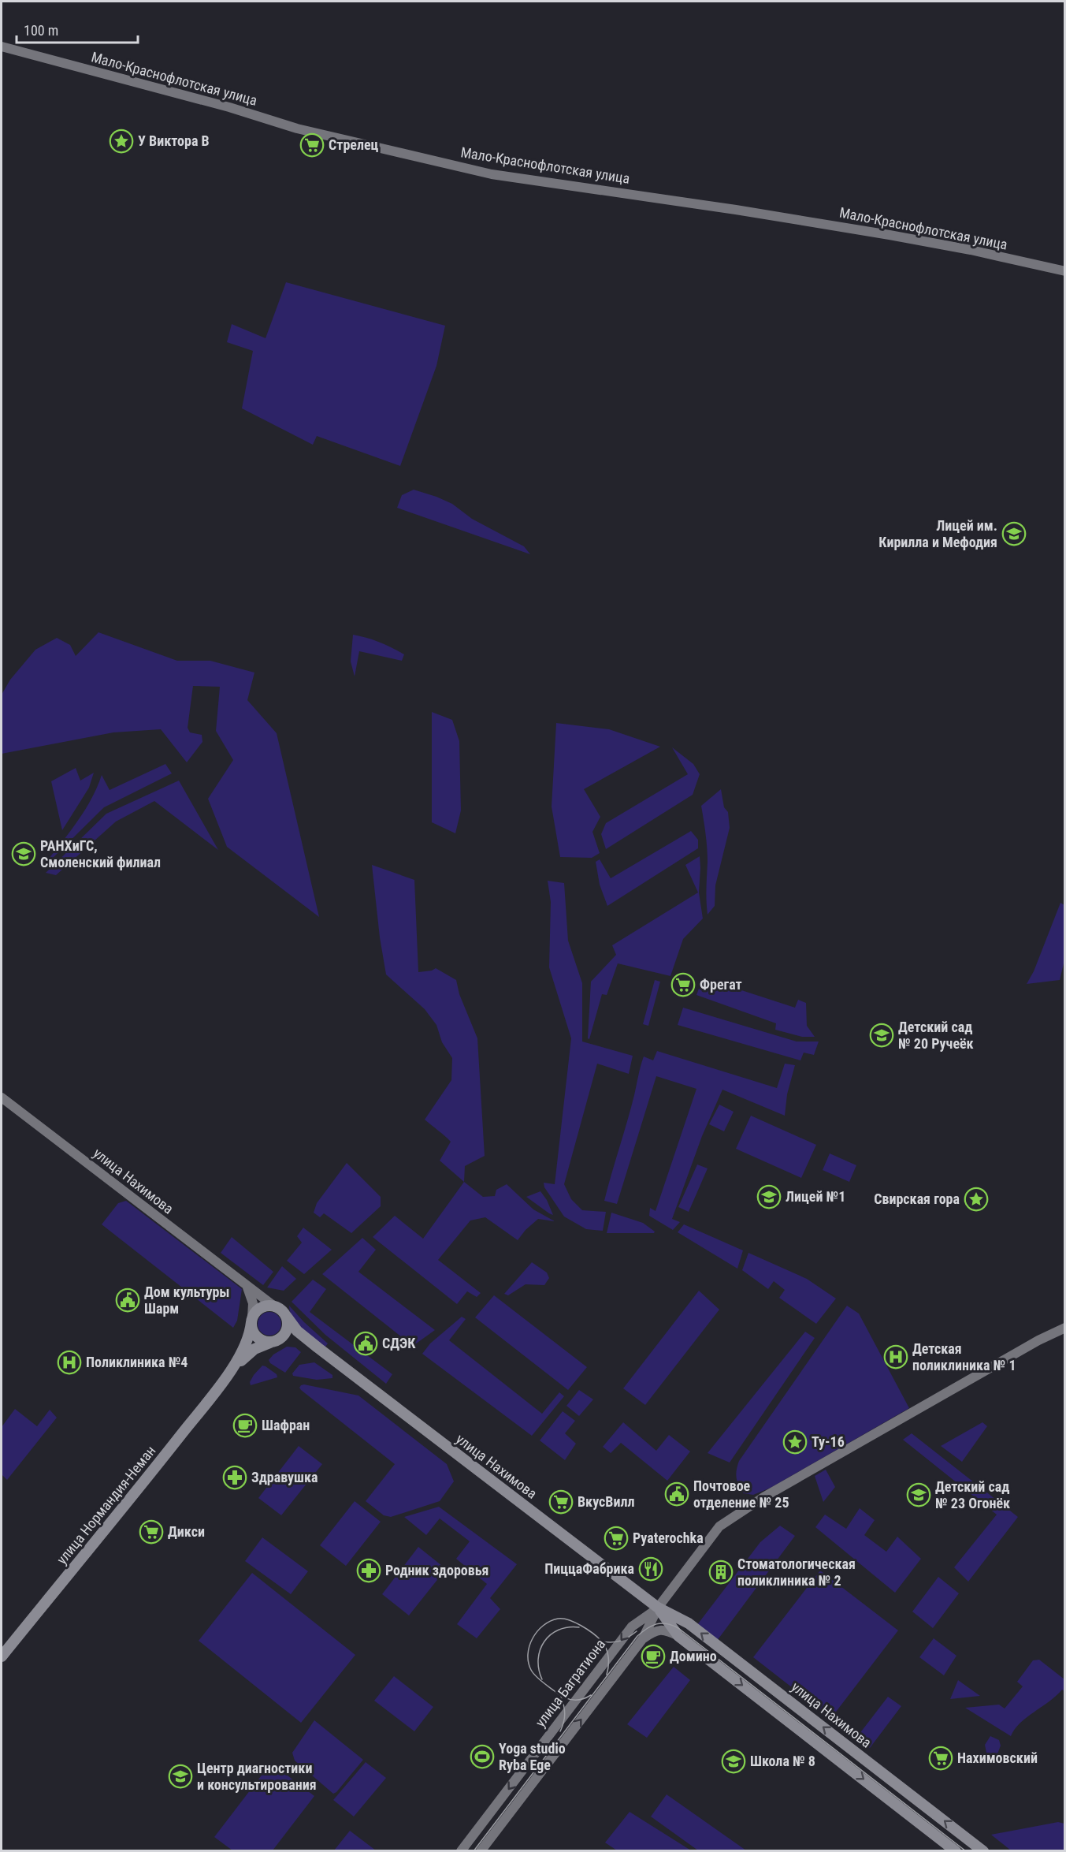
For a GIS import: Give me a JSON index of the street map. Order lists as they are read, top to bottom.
{
  "streets": {
    "main road": ["улица Нахимова", "улица Нормандия-Неман"],
    "street": ["Мало-Краснофлотская улица", "улица Багратиона"]
  },
  "crossings": [
    ["улица Нахимова", "улица Багратиона"]
  ],
  "places": {
    "place": ["У Виктора В", "Свирская гора", "Ту-16"],
    "supermarket": [
      "Стрелец",
      "Фрегат",
      "ВкусВилл",
      "Дикси",
      "Pyaterochka",
      "Нахимовский"
    ],
    "school or university": [
      "Лицей им. Кирилла и Мефодия",
      "РАНХиГС, Смоленский филиал",
      "Детский сад № 20 Ручеёк",
      "Лицей №1",
      "Детский сад № 23 Огонёк",
      "Школа № 8",
      "Центр диагностики и консультирования"
    ],
    "public building": ["Дом культуры Шарм", "СДЭК", "Почтовое отделение № 25"],
    "hospital": ["Детская поликлиника № 1", "Поликлиника №4"],
    "cafe": ["Шафран", "Домино"],
    "pharmacy": ["Здравушка", "Родник здоровья"],
    "restaurant": ["ПиццаФабрика"],
    "building": ["Стоматологическая поликлиника № 2"],
    "sports": ["Yoga studio Ryba Ege"]
  },
  "scale_bar": "100 m"
}
